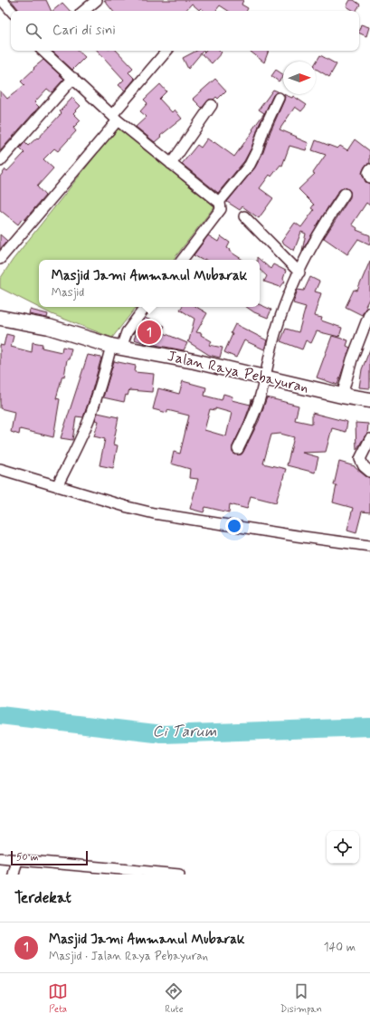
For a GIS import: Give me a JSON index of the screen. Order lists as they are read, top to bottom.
{
  "streets": {
    "main road": ["Jalan Raya Pebayuran"]
  },
  "water": ["Ci Tarum"],
  "scale_bar": "50 m",
  "north": "right",
  "page": {
    "search": "Cari di sini",
    "popup": ["Masjid Jami Ammanul Mubarak", "Masjid"],
    "pins": "1",
    "scale": "50 m",
    "heading": "Terdekat",
    "list": [
      {
        "mark": "1",
        "name": "Masjid Jami Ammanul Mubarak",
        "note": "Masjid · Jalan Raya Pebayuran",
        "value": "140 m"
      }
    ],
    "nav": ["Peta", "Rute", "Disimpan"]
  }
}
